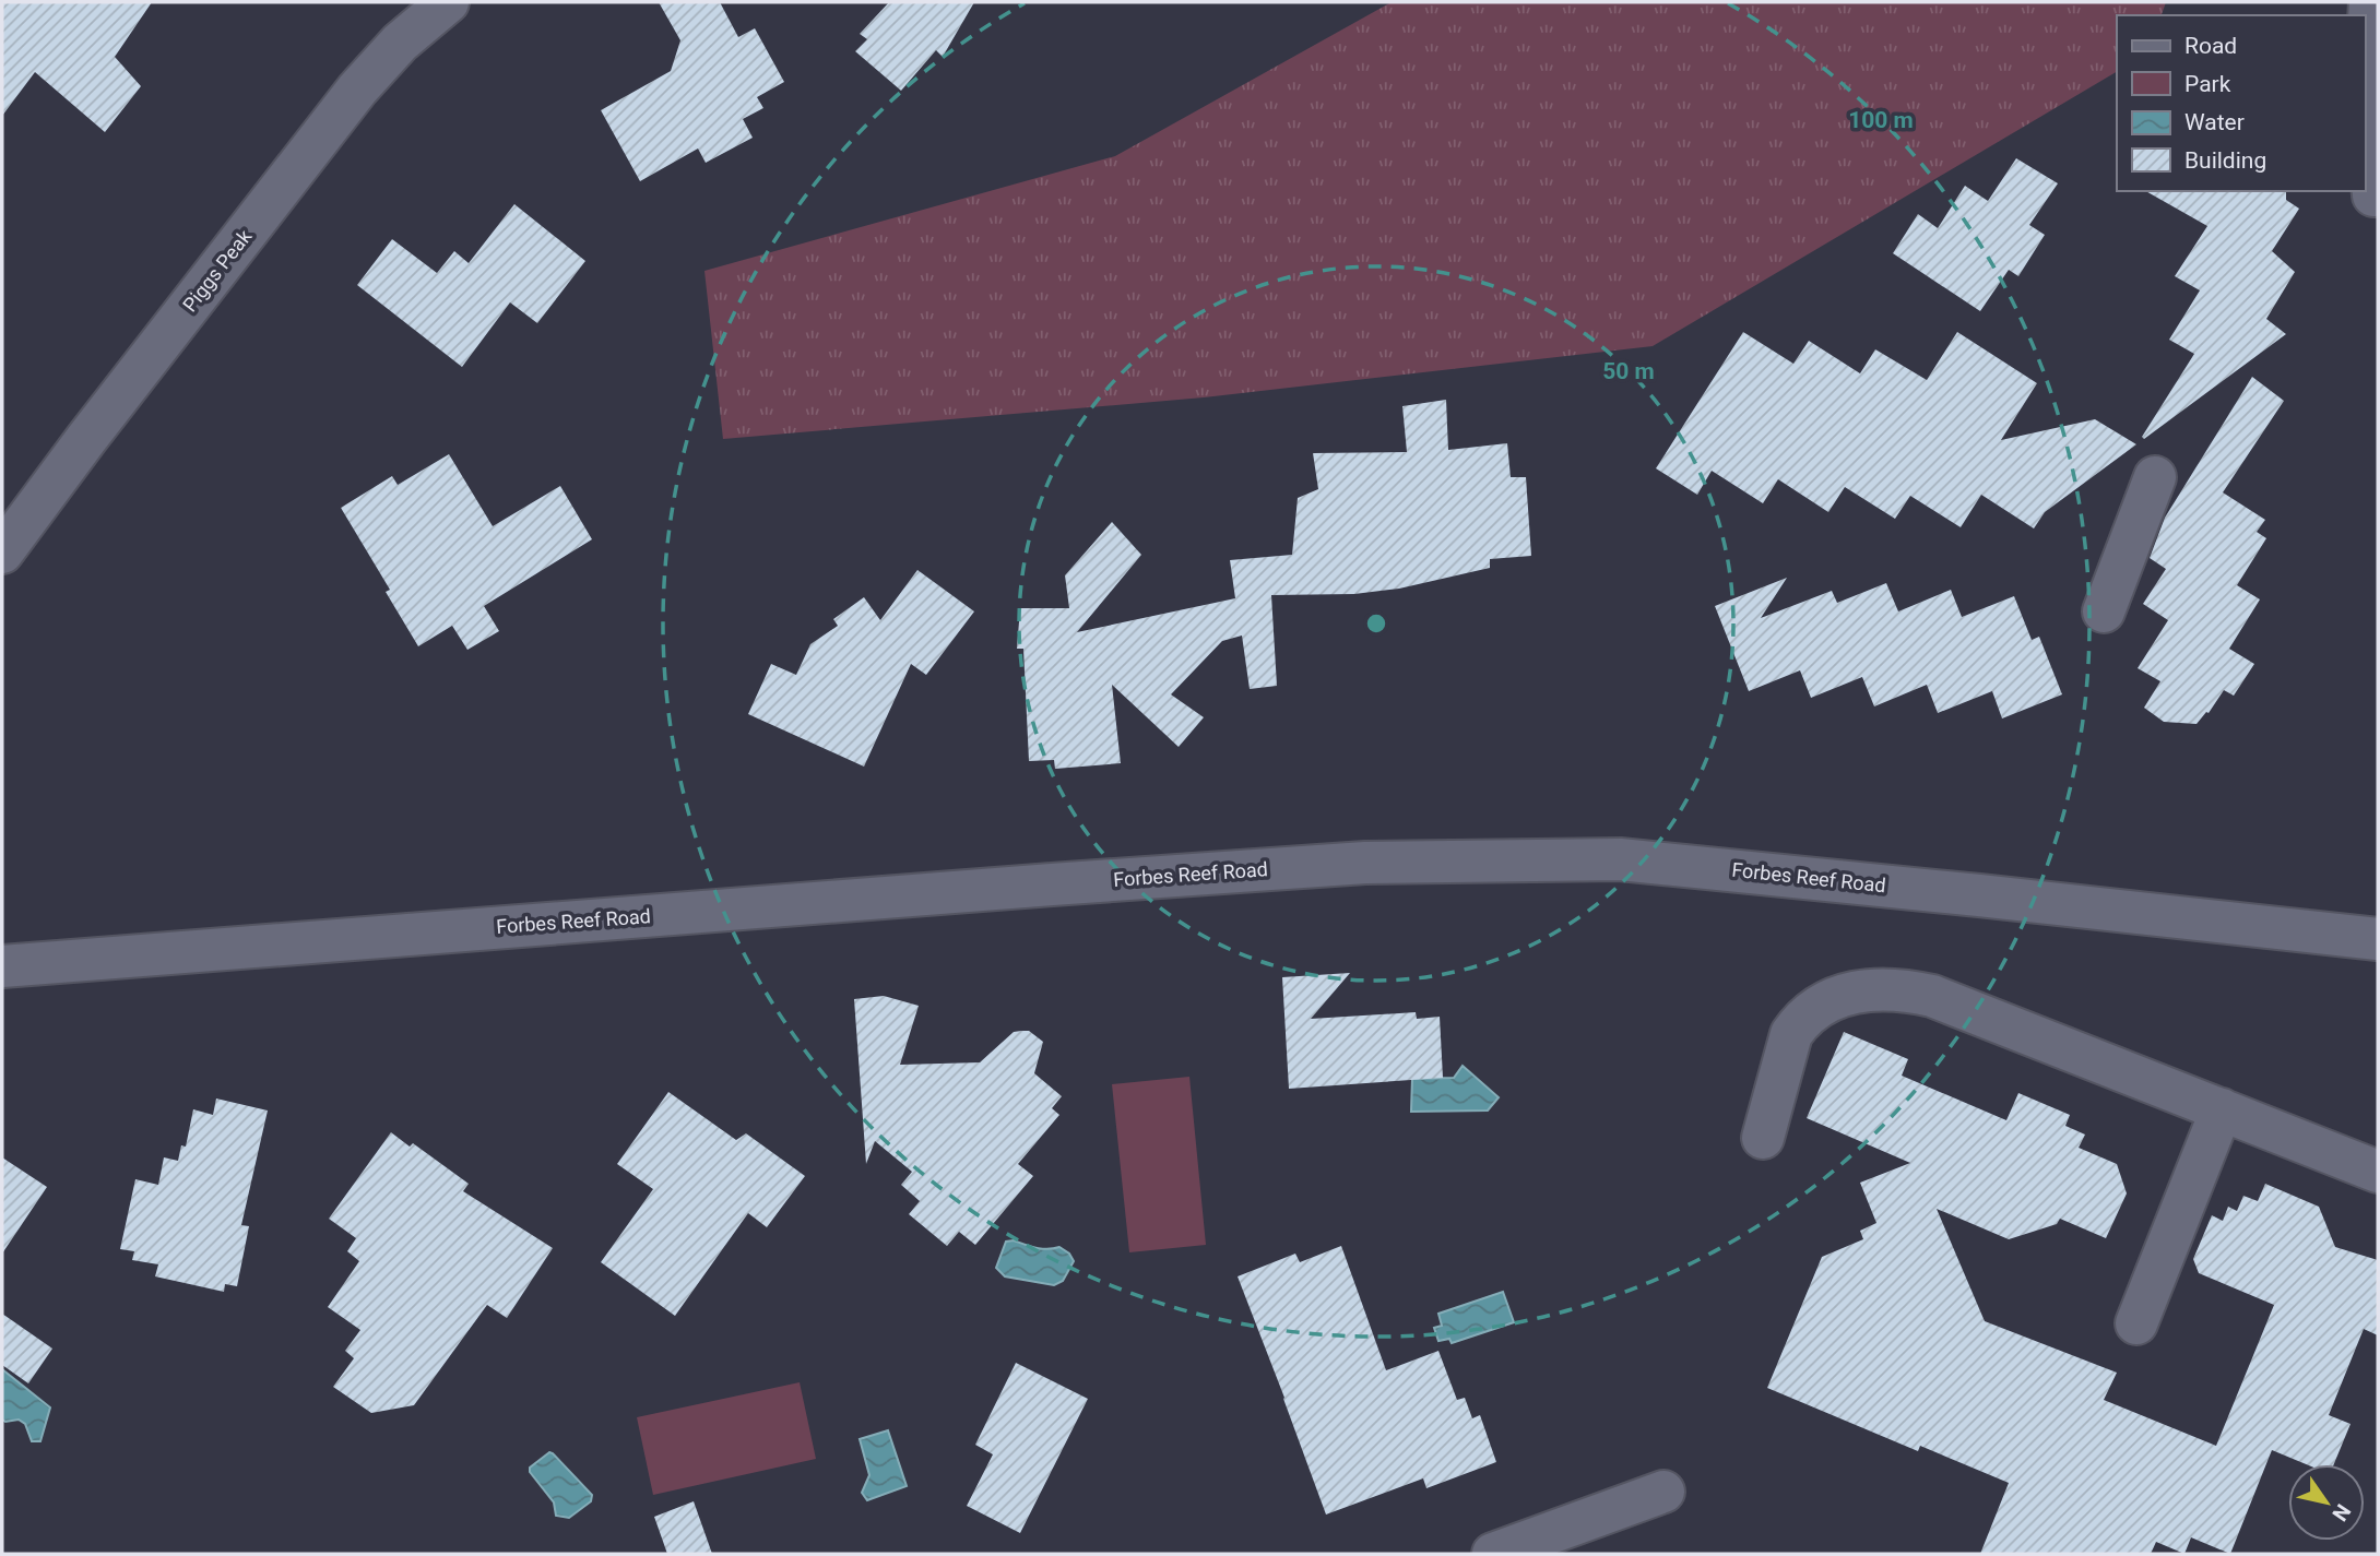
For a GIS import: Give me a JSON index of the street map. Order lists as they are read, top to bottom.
{
  "streets": {
    "street": ["Piggs Peak", "Forbes Reef Road"]
  },
  "legend": [
    "Road",
    "Park",
    "Water",
    "Building"
  ],
  "north": "bottom right",
  "rings": ["100 m", "50 m"]
}
